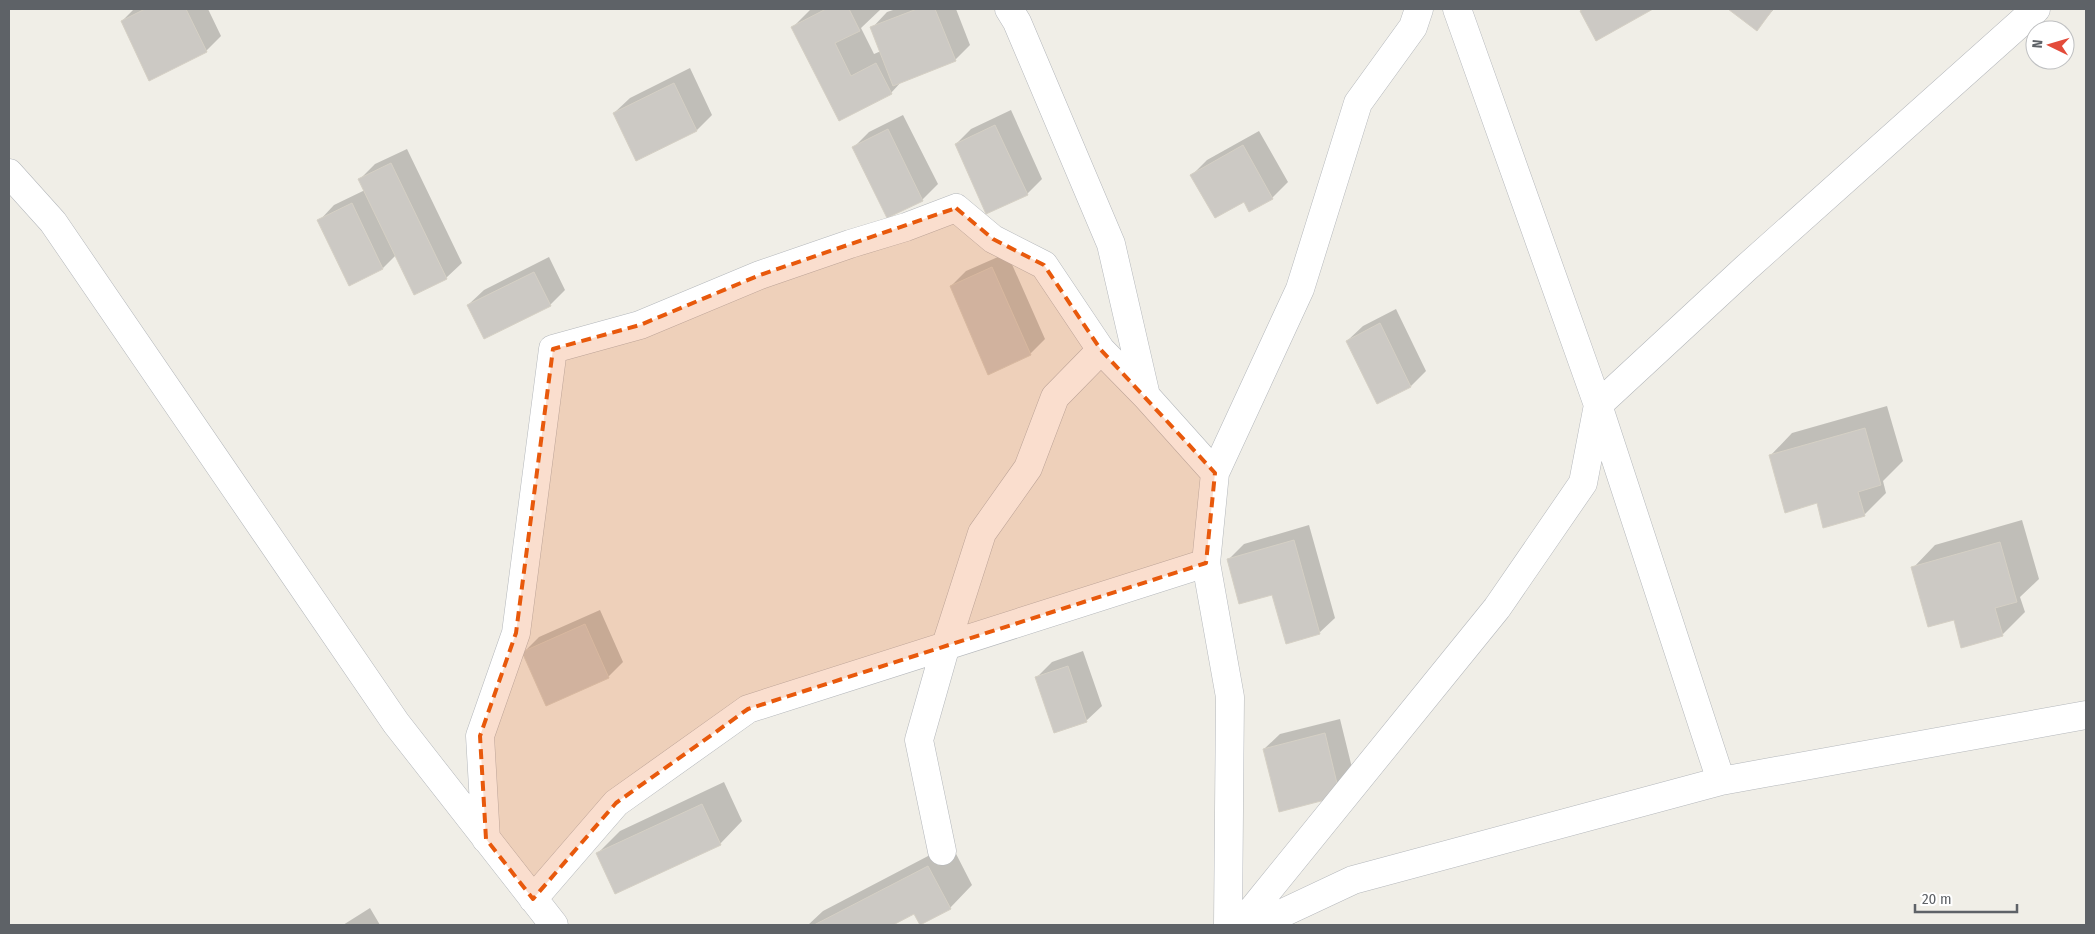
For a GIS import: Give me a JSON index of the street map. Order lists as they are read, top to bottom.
{
  "scale_bar": "20 m",
  "north": "left"
}
